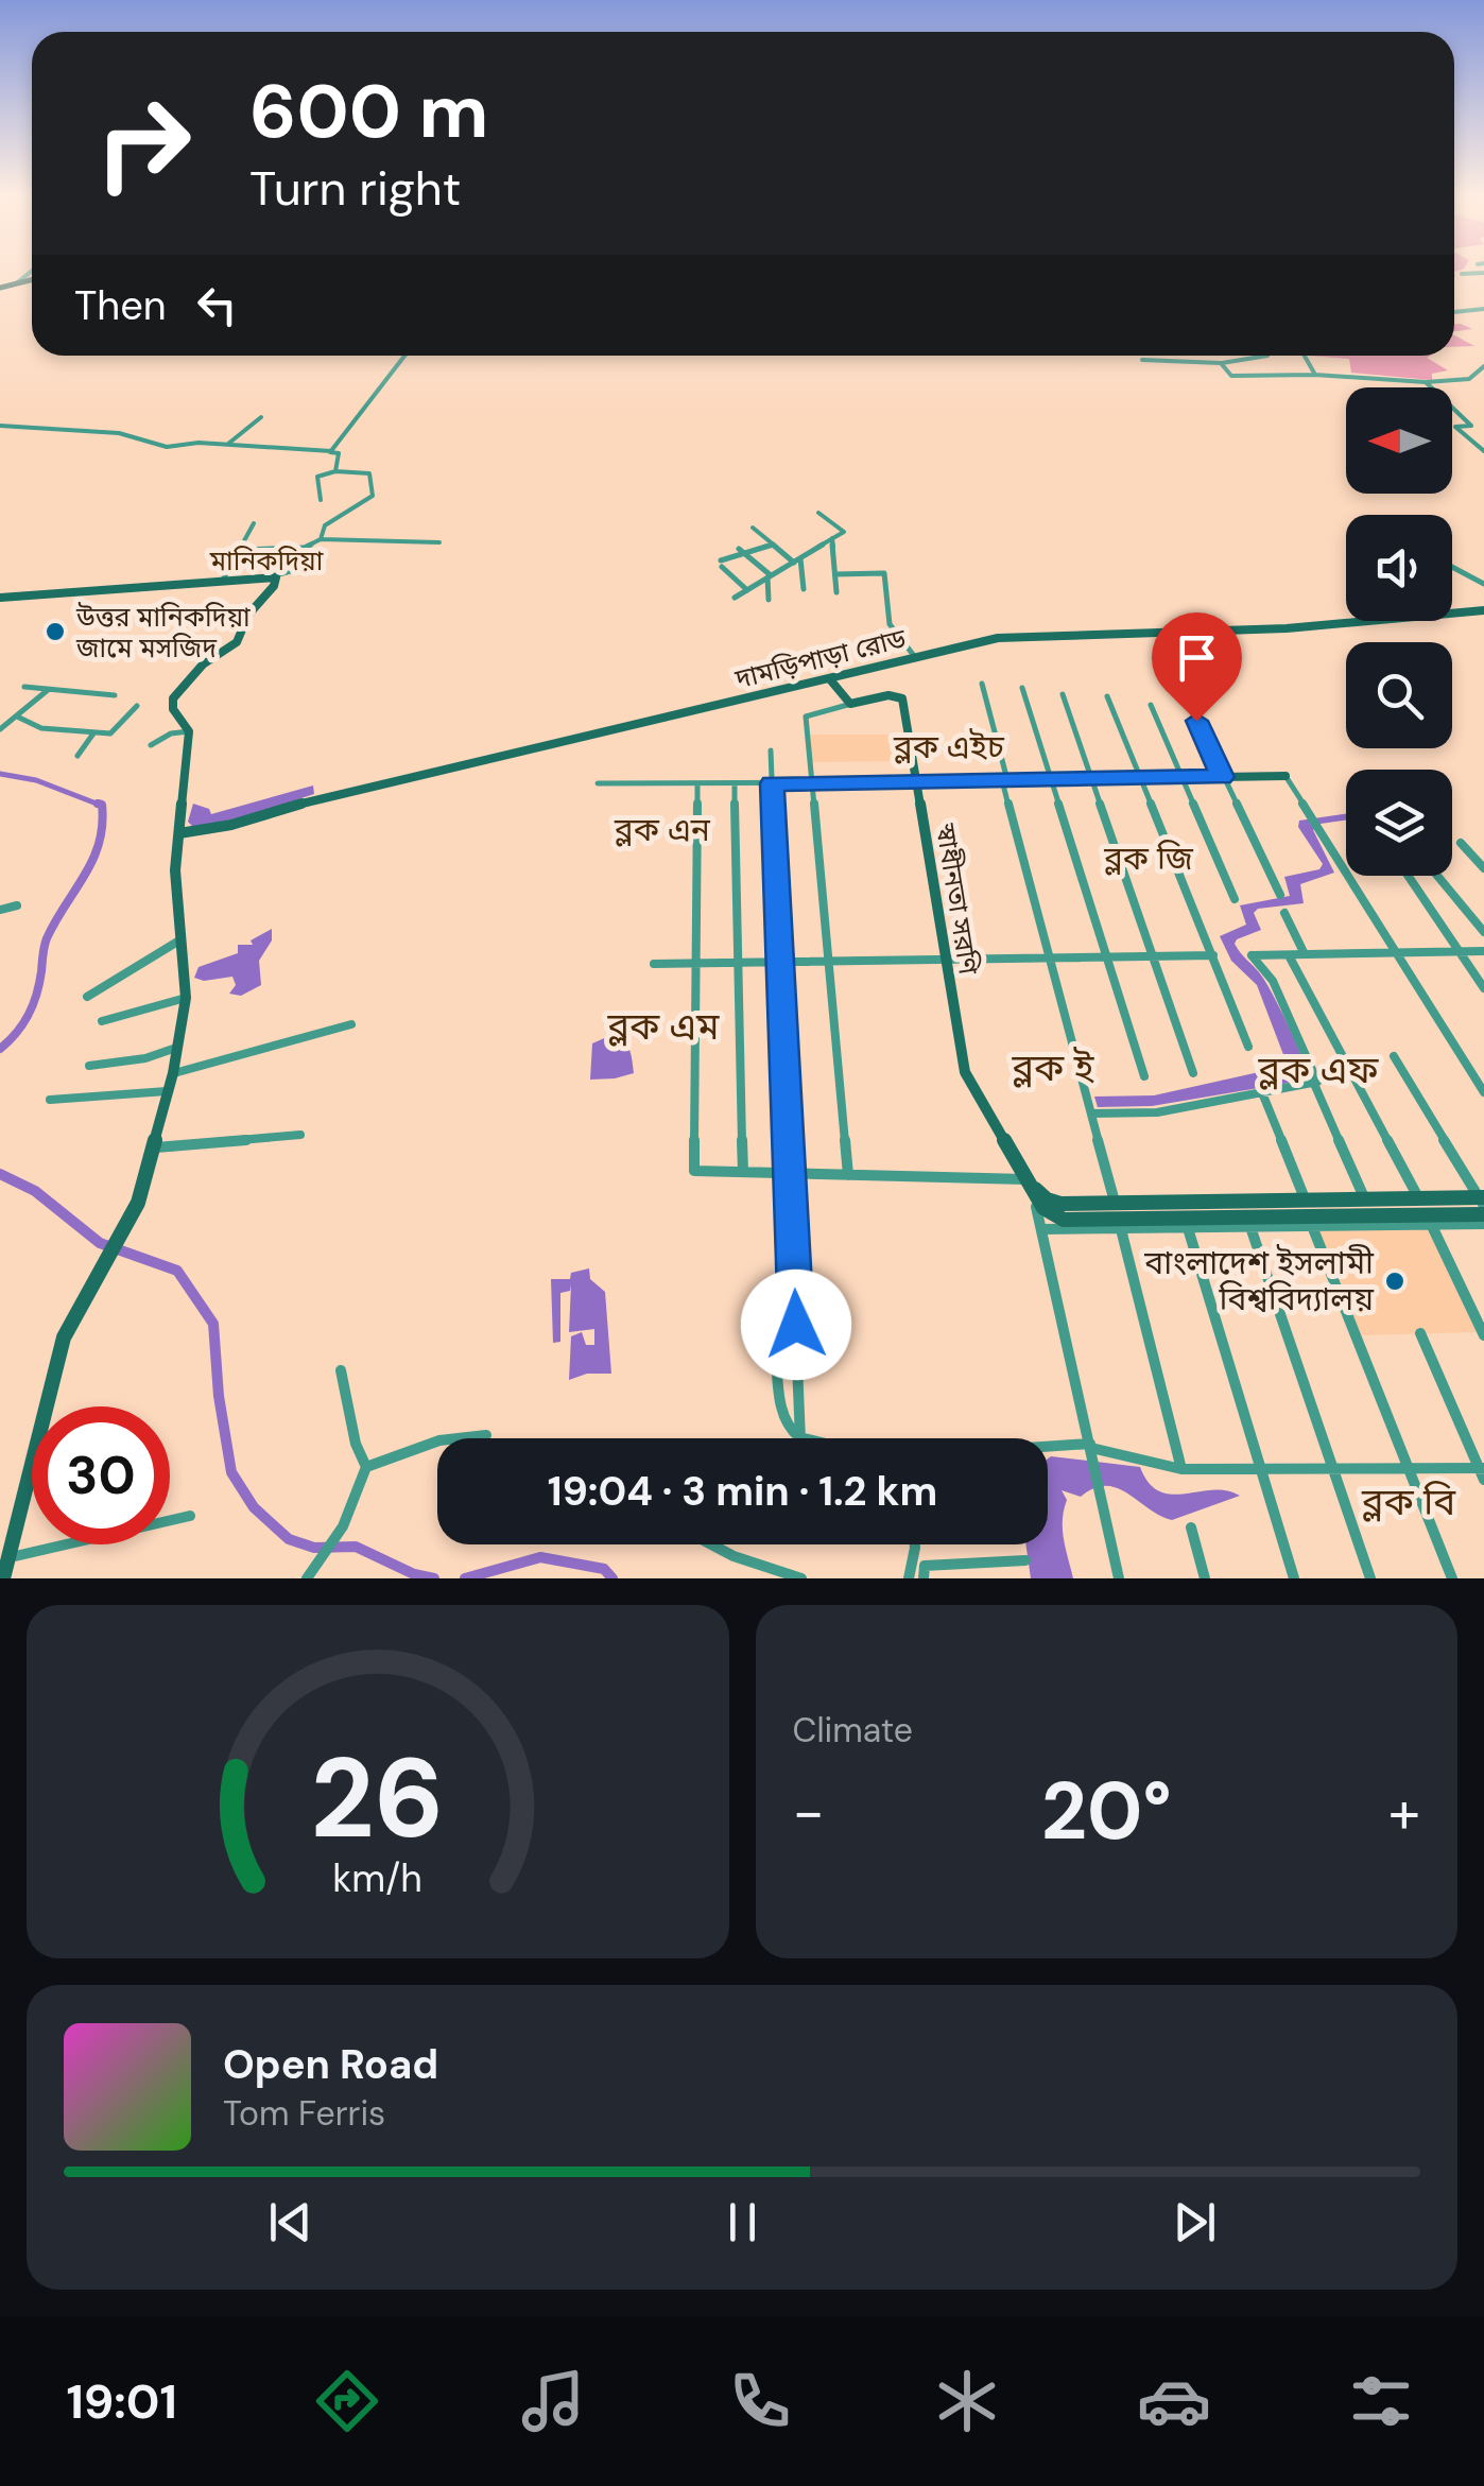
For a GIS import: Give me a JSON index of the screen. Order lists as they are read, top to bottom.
{
  "streets": {
    "street": ["দামড়িপাড়া রোড", "স্বাধীনতা সরণি"]
  },
  "districts": [
    "মানিকদিয়া",
    "ব্লক এইচ",
    "ব্লক এন",
    "ব্লক জি",
    "ব্লক এম",
    "ব্লক ই",
    "ব্লক এফ",
    "ব্লক বি"
  ],
  "places": ["উত্তর মানিকদিয়া জামে মসজিদ", "বাংলাদেশ ইসলামী বিশ্ববিদ্যালয়"],
  "north": "left",
  "page": {
    "turn": ["600 m", "Turn right"],
    "then": "Then",
    "limit": "30",
    "trip": "19:04 · 3 min · 1.2 km",
    "tile": "Climate",
    "heat": ["−", "20°", "+"],
    "song": ["Open Road", "Tom Ferris"],
    "tabs": "19:01",
    "gauge": ["26", "km/h"]
  }
}
